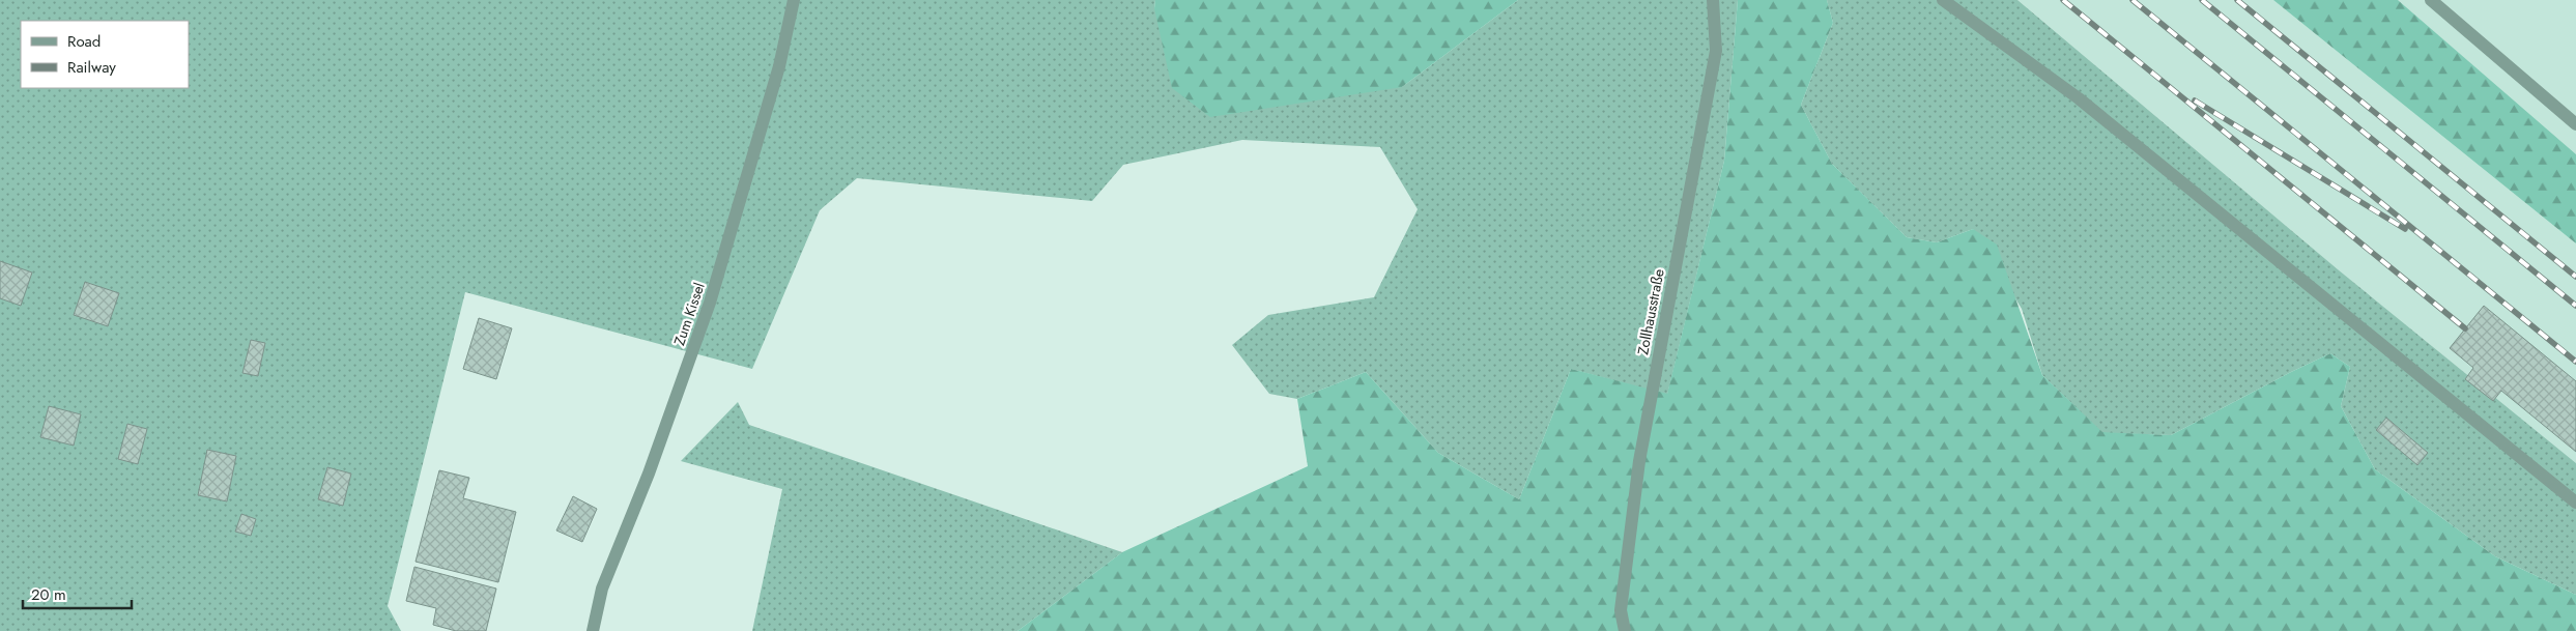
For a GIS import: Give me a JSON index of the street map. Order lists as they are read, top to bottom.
{
  "streets": {
    "street": ["Zollhausstraße", "Zum Kissel"]
  },
  "legend": ["Road", "Railway"],
  "scale_bar": "20 m"
}
